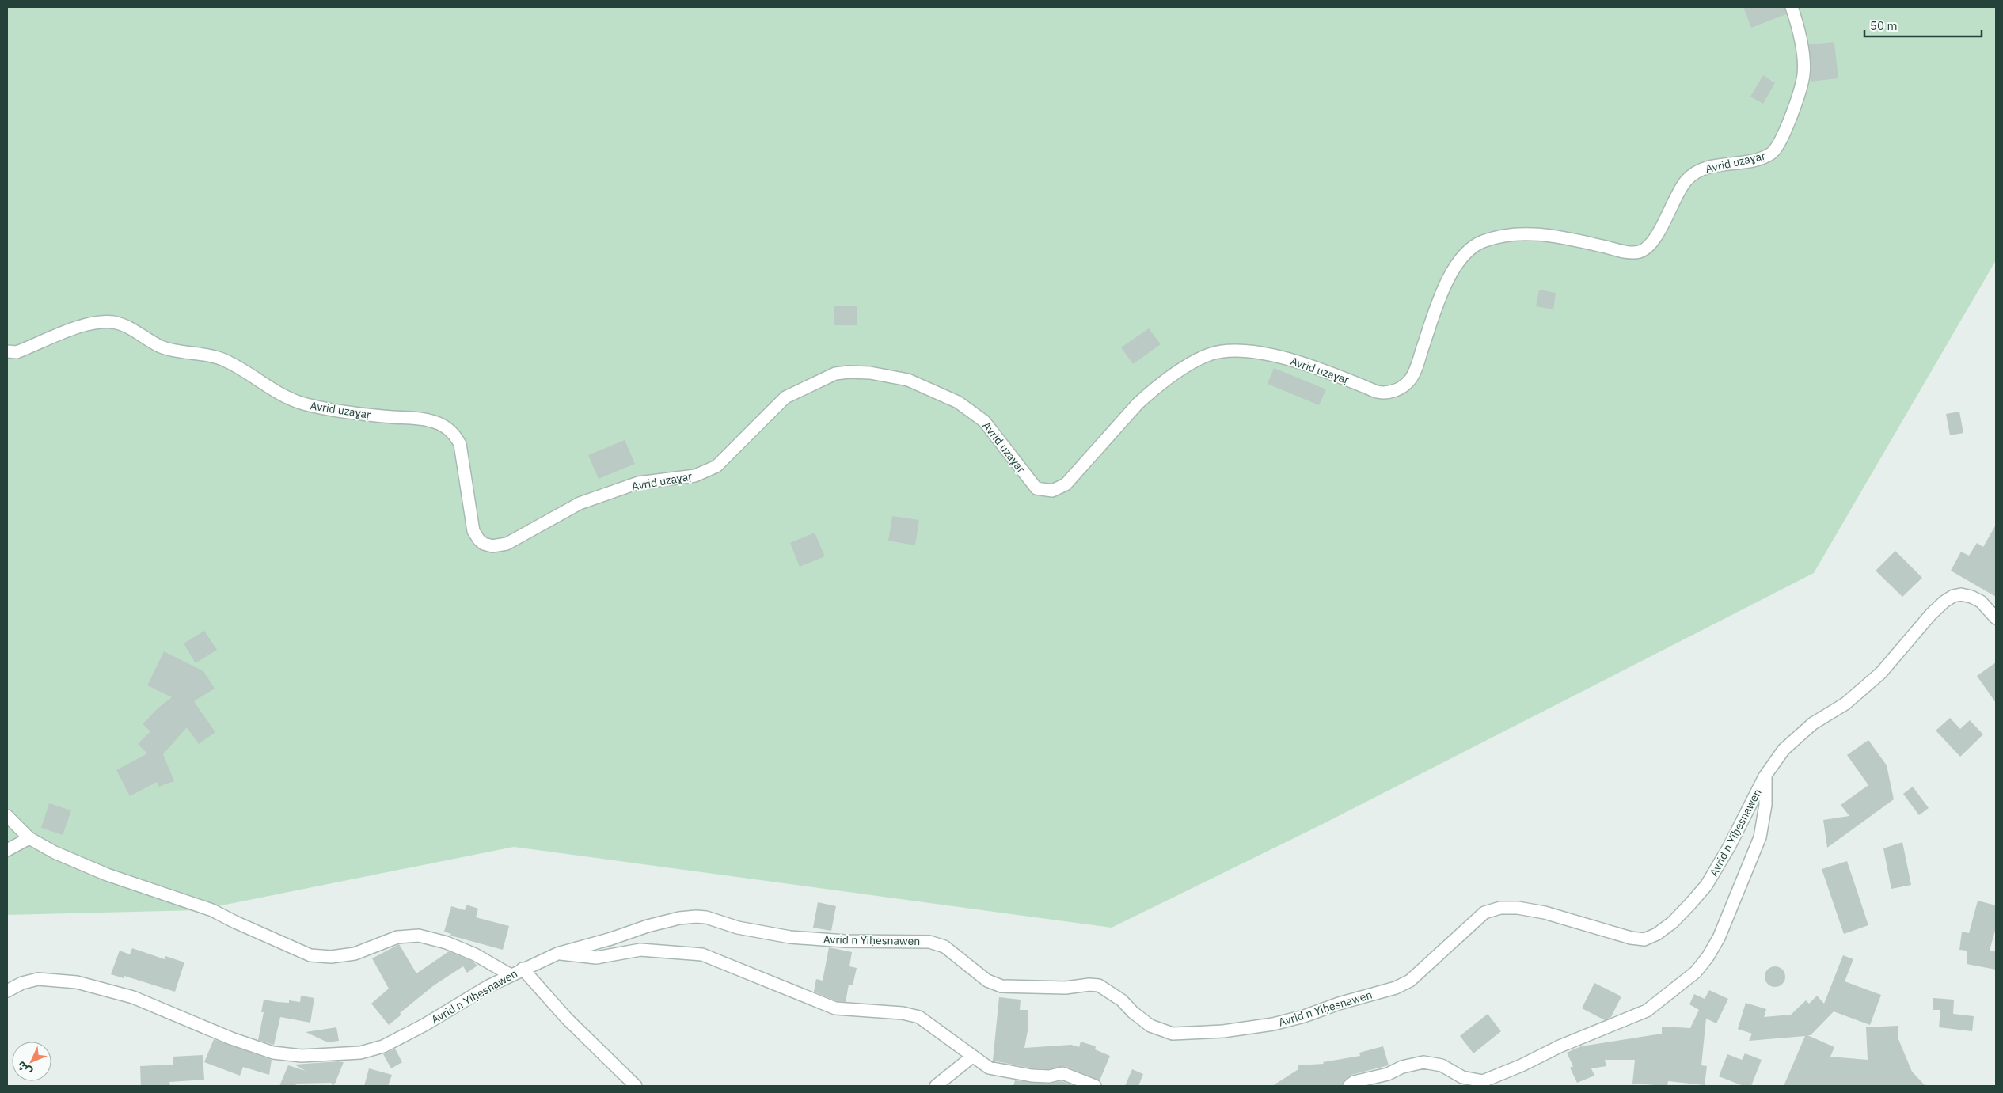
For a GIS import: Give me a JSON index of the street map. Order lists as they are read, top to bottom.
{
  "streets": {
    "street": ["Avrid uzaɣaṛ", "Avrid n Yiḥesnawen"]
  },
  "scale_bar": "50 m",
  "north": "bottom left"
}
